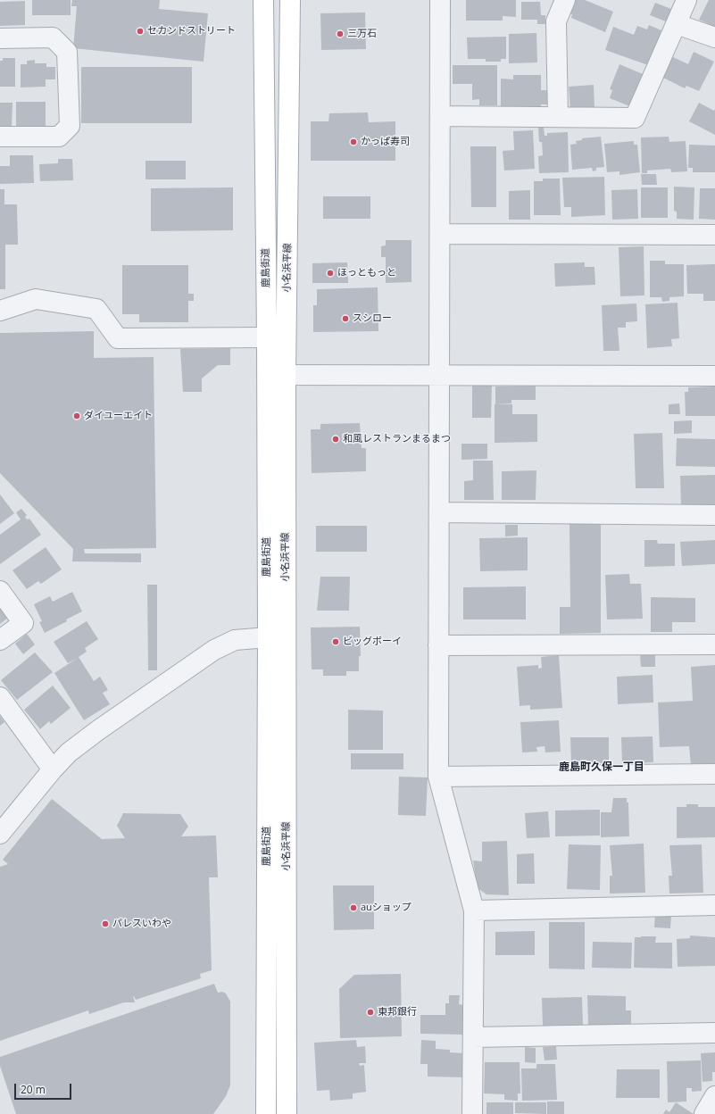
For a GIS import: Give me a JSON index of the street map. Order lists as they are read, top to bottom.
{
  "streets": {
    "main road": ["鹿島街道", "小名浜平線"]
  },
  "districts": ["鹿島町久保一丁目"],
  "places": [
    "セカンドストリート",
    "三万石",
    "かっぱ寿司",
    "ほっともっと",
    "スシロー",
    "ダイユーエイト",
    "和風レストランまるまつ",
    "ビッグボーイ",
    "auショップ",
    "パレスいわや",
    "東邦銀行"
  ],
  "scale_bar": "20 m"
}
